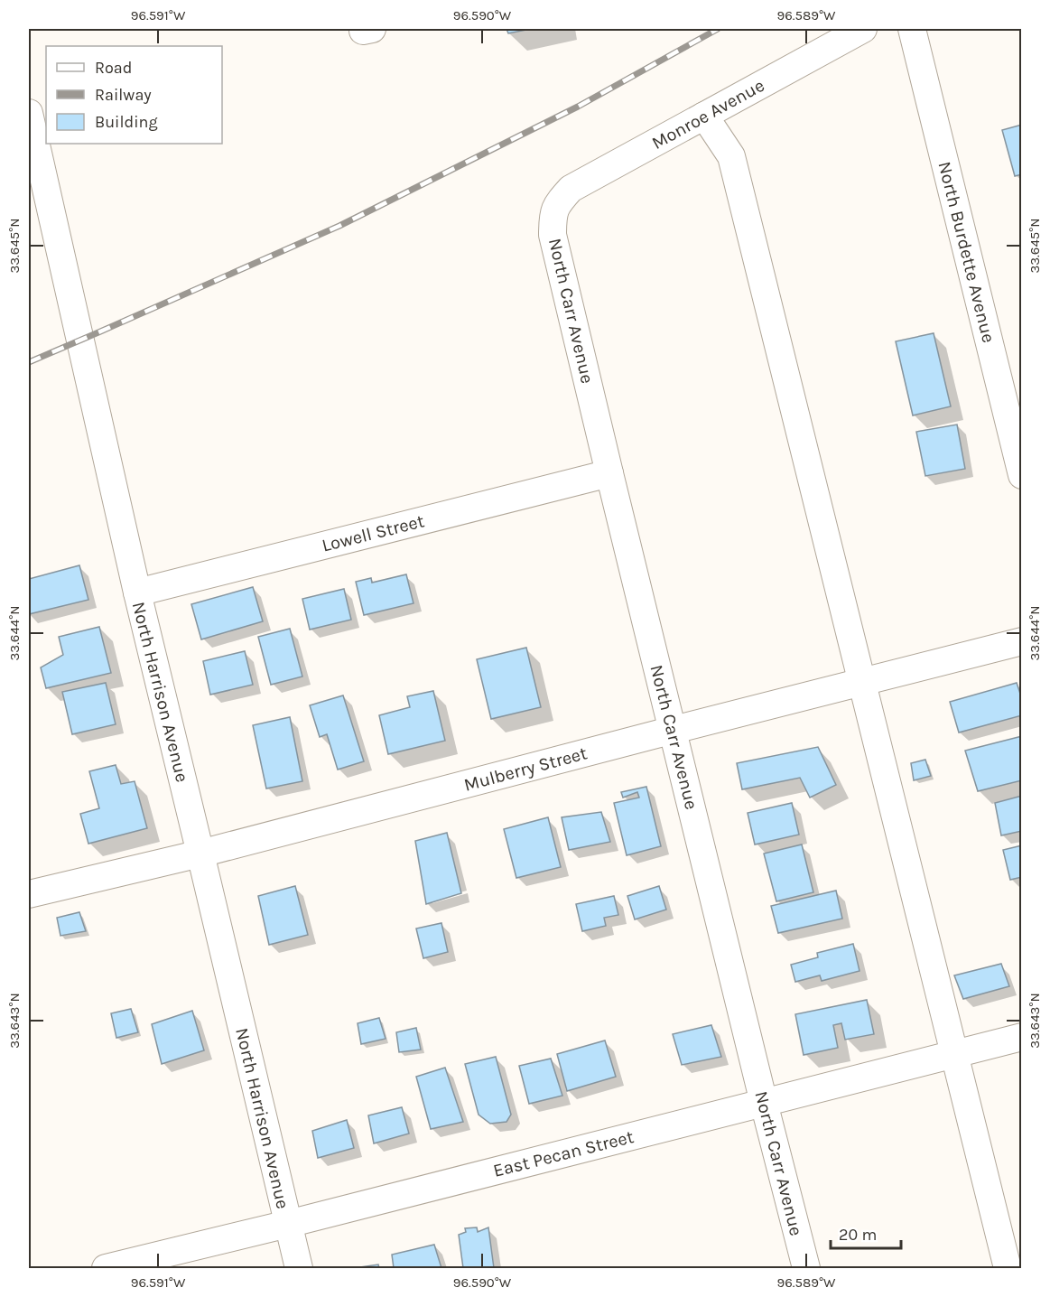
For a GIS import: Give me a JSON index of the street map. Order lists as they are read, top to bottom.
{
  "streets": {
    "street": [
      "Monroe Avenue",
      "North Burdette Avenue",
      "North Carr Avenue",
      "Lowell Street",
      "North Harrison Avenue",
      "Mulberry Street",
      "East Pecan Street"
    ]
  },
  "crossings": [
    ["Monroe Avenue", "North Carr Avenue"],
    ["North Carr Avenue", "Lowell Street"],
    ["North Carr Avenue", "Mulberry Street"],
    ["North Carr Avenue", "East Pecan Street"],
    ["Lowell Street", "North Harrison Avenue"],
    ["North Harrison Avenue", "Mulberry Street"],
    ["North Harrison Avenue", "East Pecan Street"]
  ],
  "legend": ["Road", "Railway", "Building"],
  "scale_bar": "20 m",
  "coordinates": [
    "96.591°W",
    "96.590°W",
    "96.589°W",
    "33.645°N",
    "33.644°N",
    "33.643°N"
  ]
}
